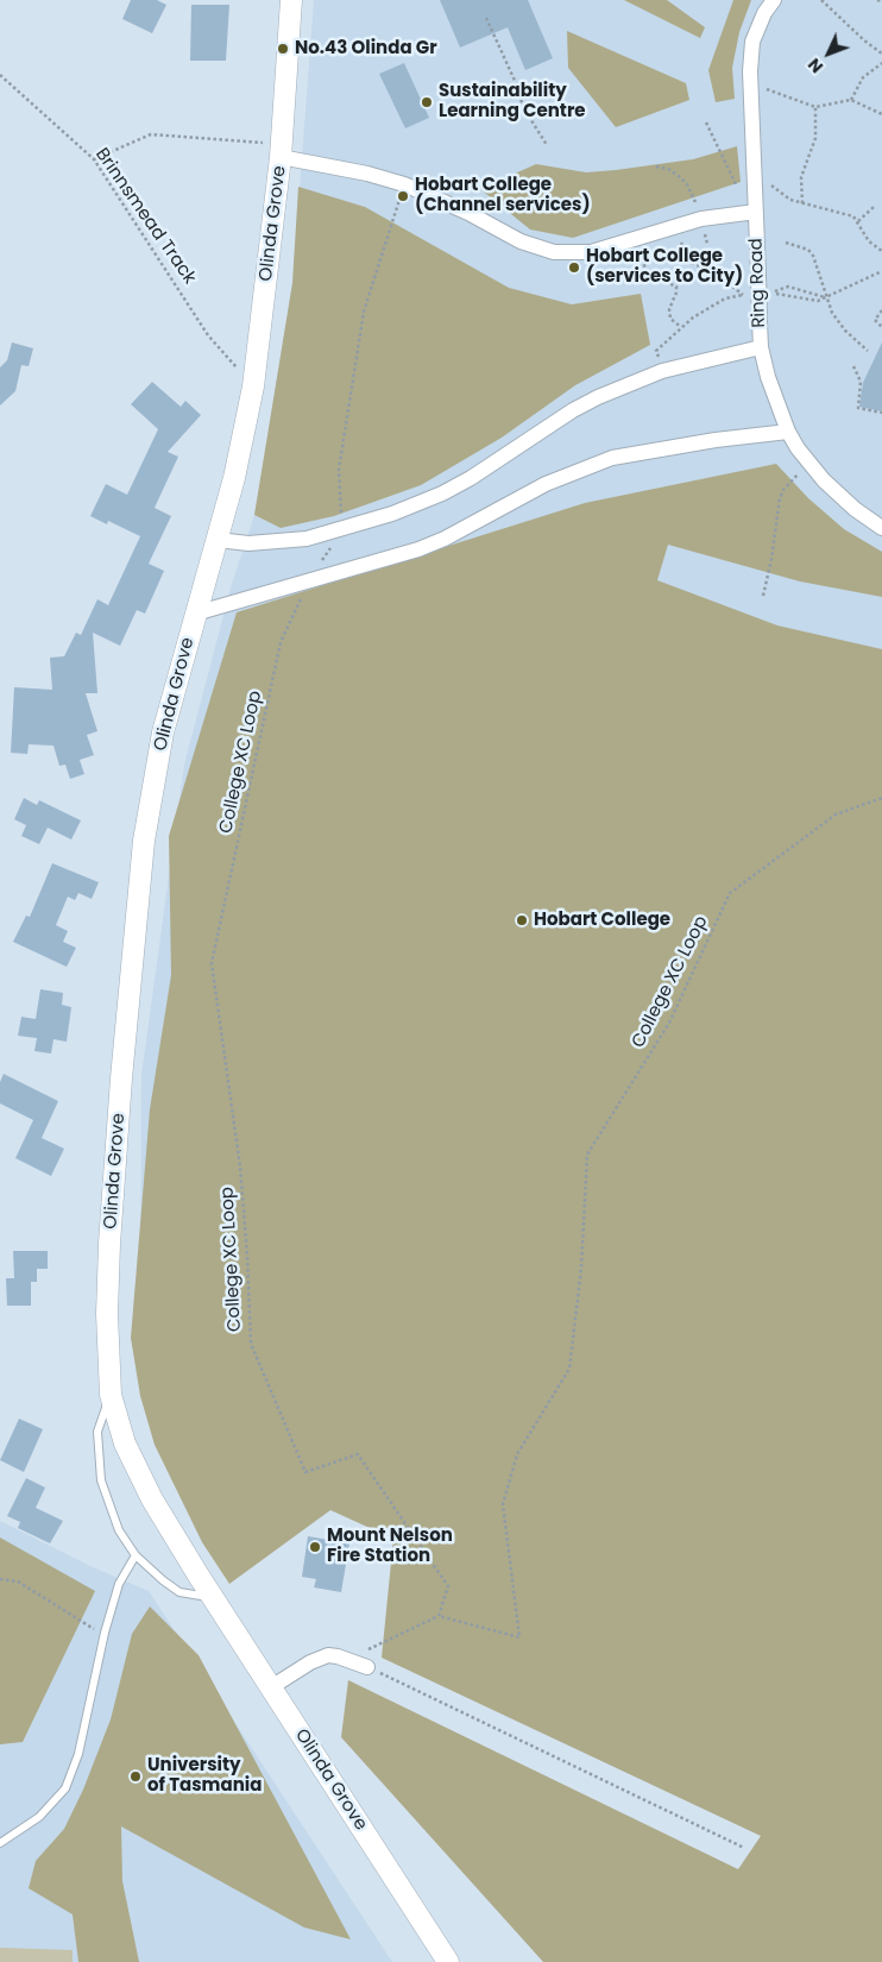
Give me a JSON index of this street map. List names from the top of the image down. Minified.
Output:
{"streets":{"main road":["Olinda Grove"],"street":["Ring Road"],"path":["Brinnsmead Track","College XC Loop"]},"crossings":[["Brinnsmead Track","Olinda Grove"]],"places":["No.43 Olinda Gr","Sustainability Learning Centre","Hobart College (Channel services)","Hobart College (services to City)","Hobart College","Mount Nelson Fire Station","University of Tasmania"],"north":"bottom left"}
